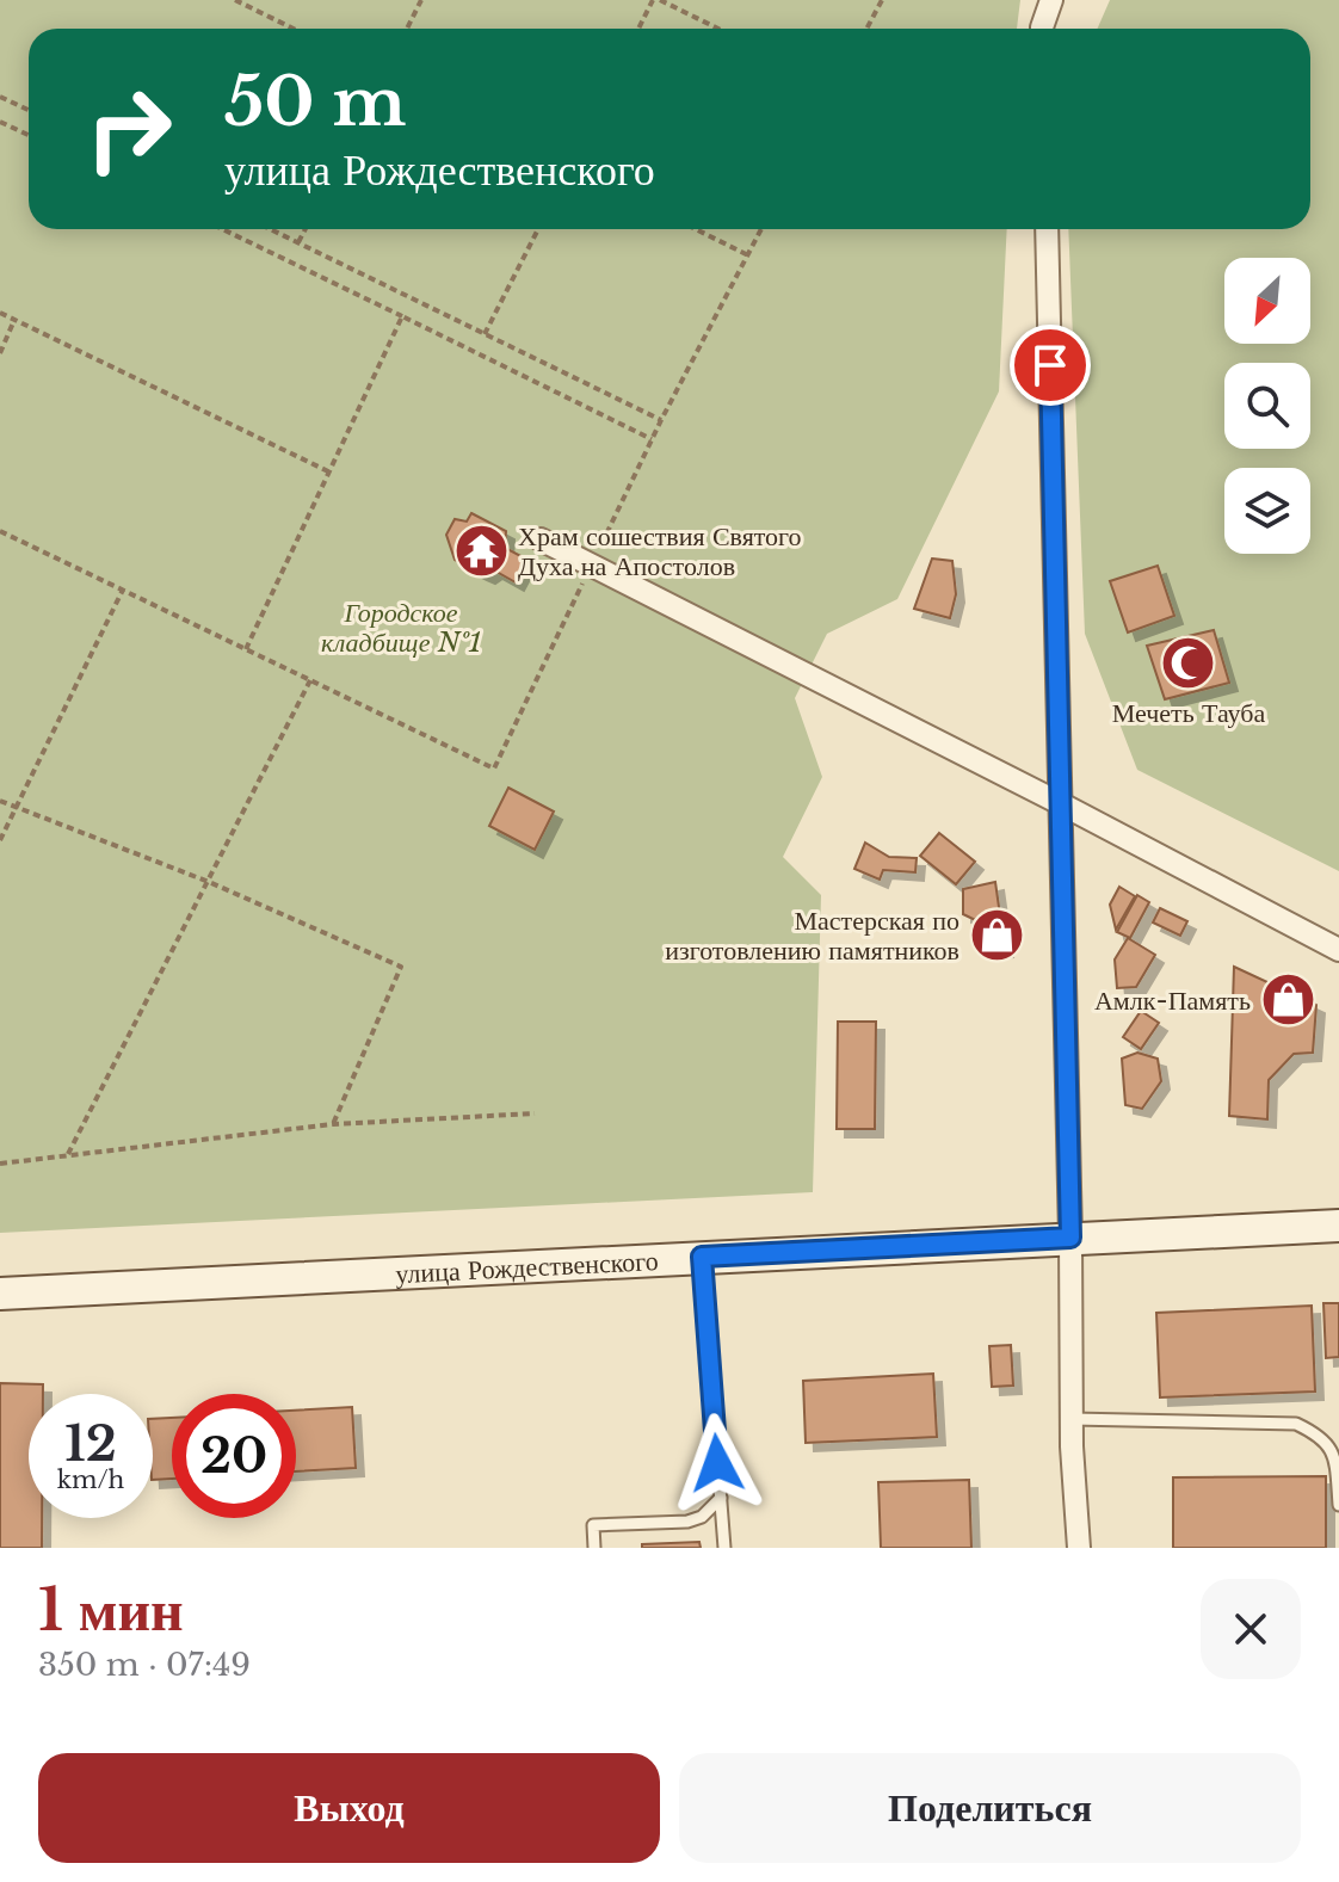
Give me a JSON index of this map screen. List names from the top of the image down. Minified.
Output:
{"streets":{"main road":["улица Рождественского"]},"parks":["Городское кладбище №1"],"places":{"temple":["Храм сошествия Святого Духа на Апостолов"],"mosque":["Мечеть Тауба"],"shop":["Мастерская по изготовлению памятников","Амлк-Память"]},"north":"bottom left","page":{"turn":["50 m","улица Рождественского"],"speed":"12 km/h","limit":"20","heading":["1 мин","350 m · 07:49"],"buttons":["Выход","Поделиться"]}}
